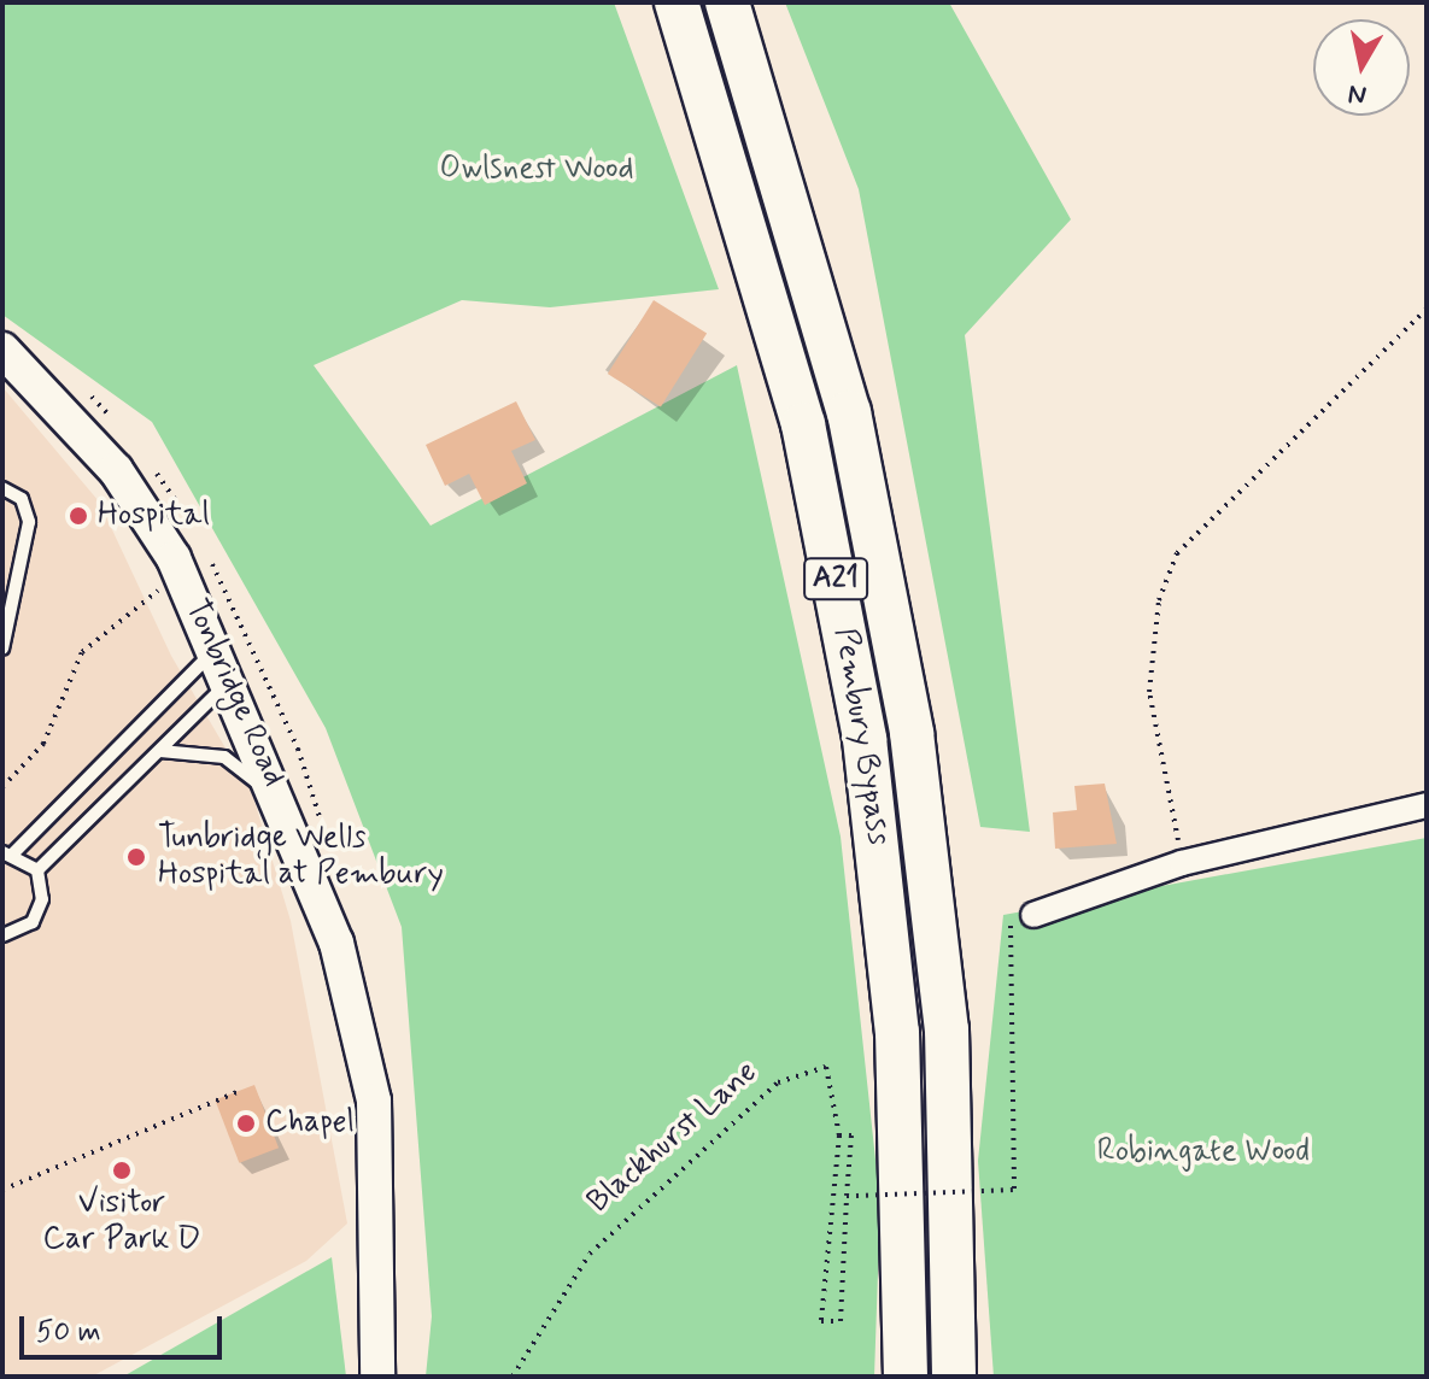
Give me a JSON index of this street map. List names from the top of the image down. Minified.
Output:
{"streets":{"highway":["A21","Pembury Bypass"],"street":["Tonbridge Road"],"path":["Blackhurst Lane"]},"parks":["Owlsnest Wood","Robingate Wood"],"places":["Hospital","Tunbridge Wells Hospital at Pembury","Chapel","Visitor Car Park D"],"scale_bar":"50 m","north":"bottom"}
